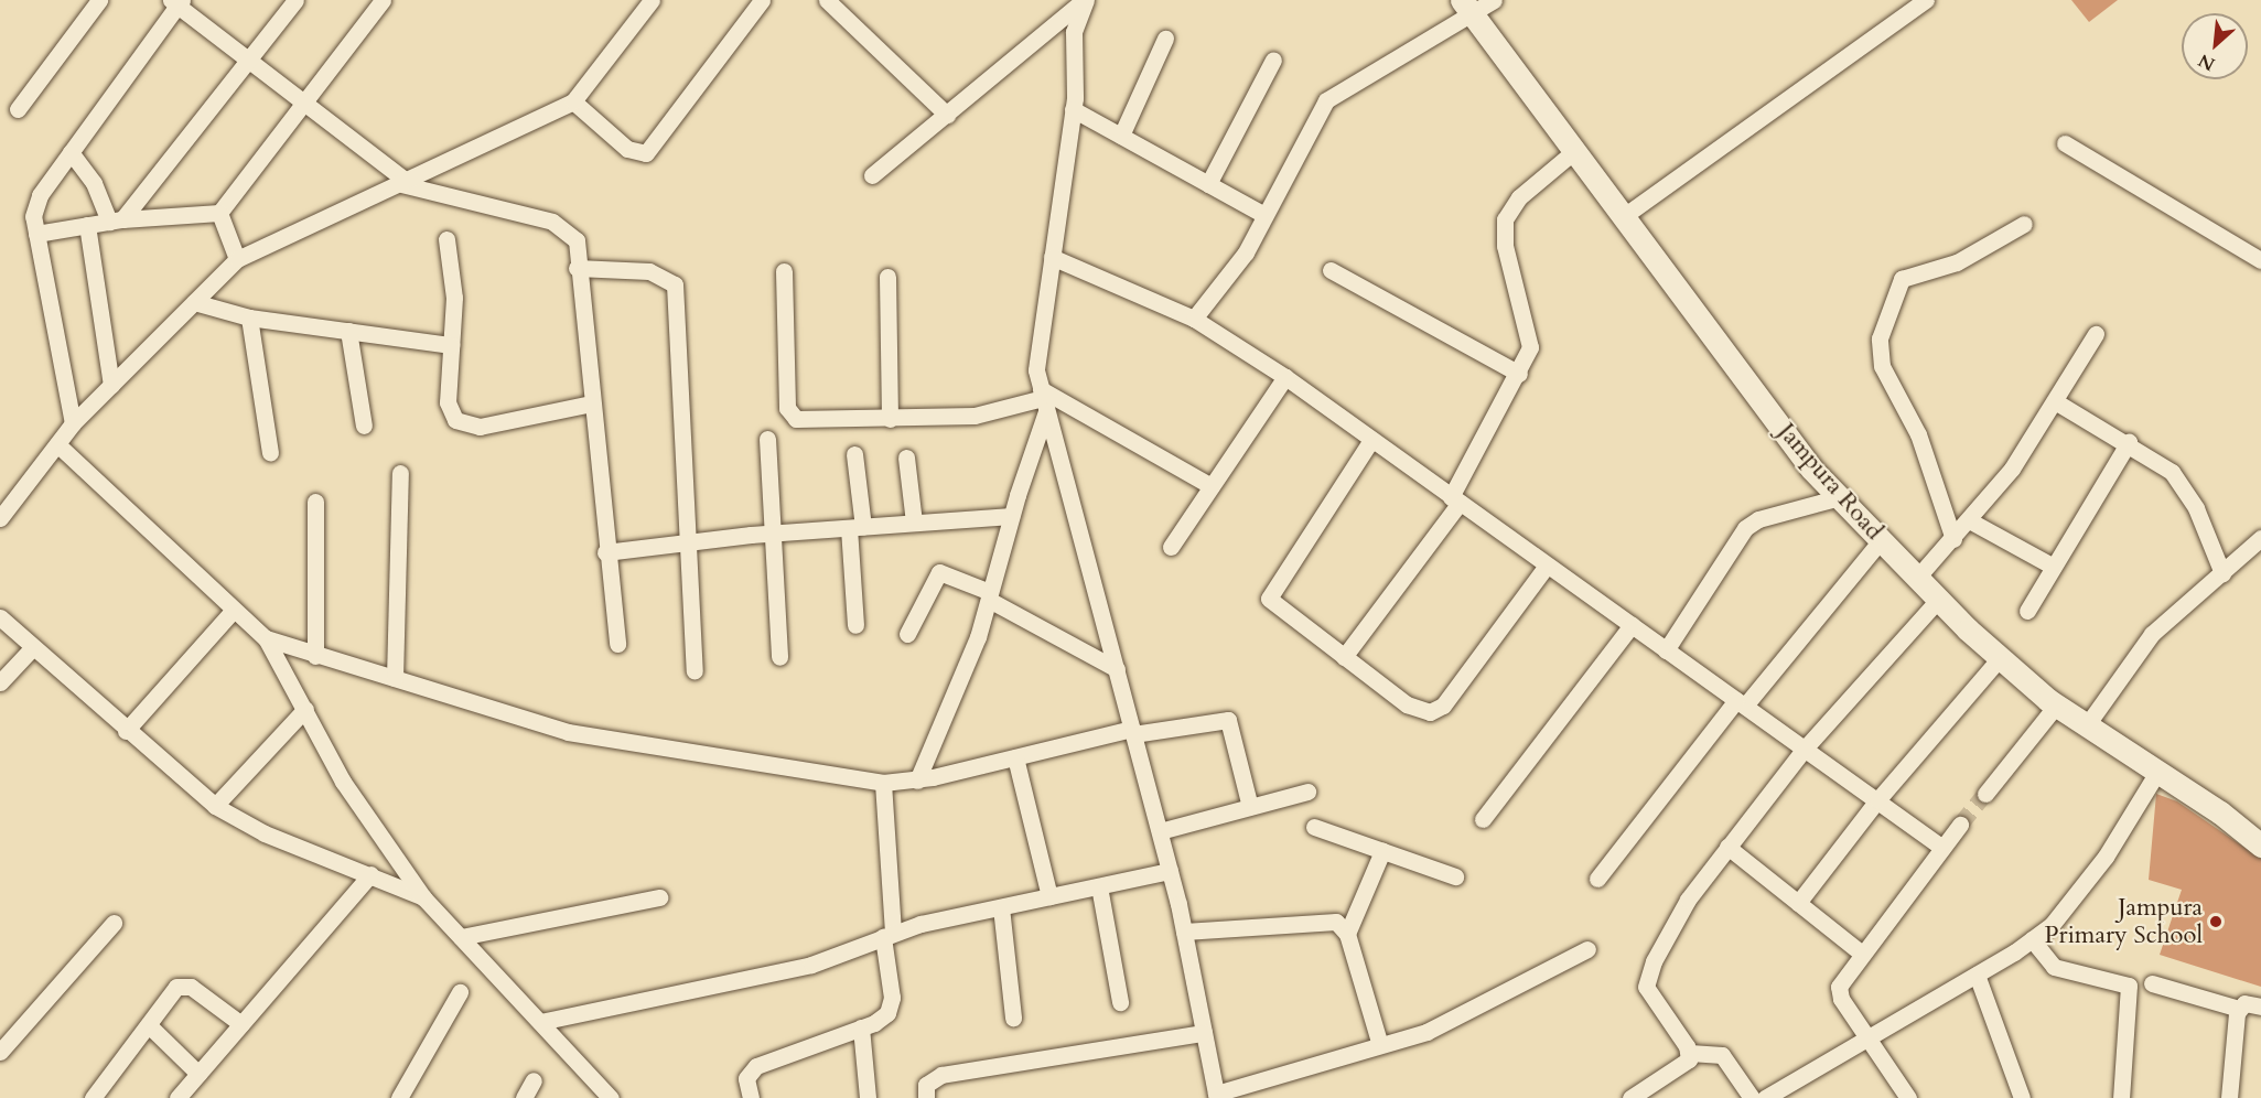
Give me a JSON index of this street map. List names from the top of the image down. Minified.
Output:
{"streets":{"street":["Jampura Road"]},"places":["Jampura Primary School"],"north":"bottom left"}
